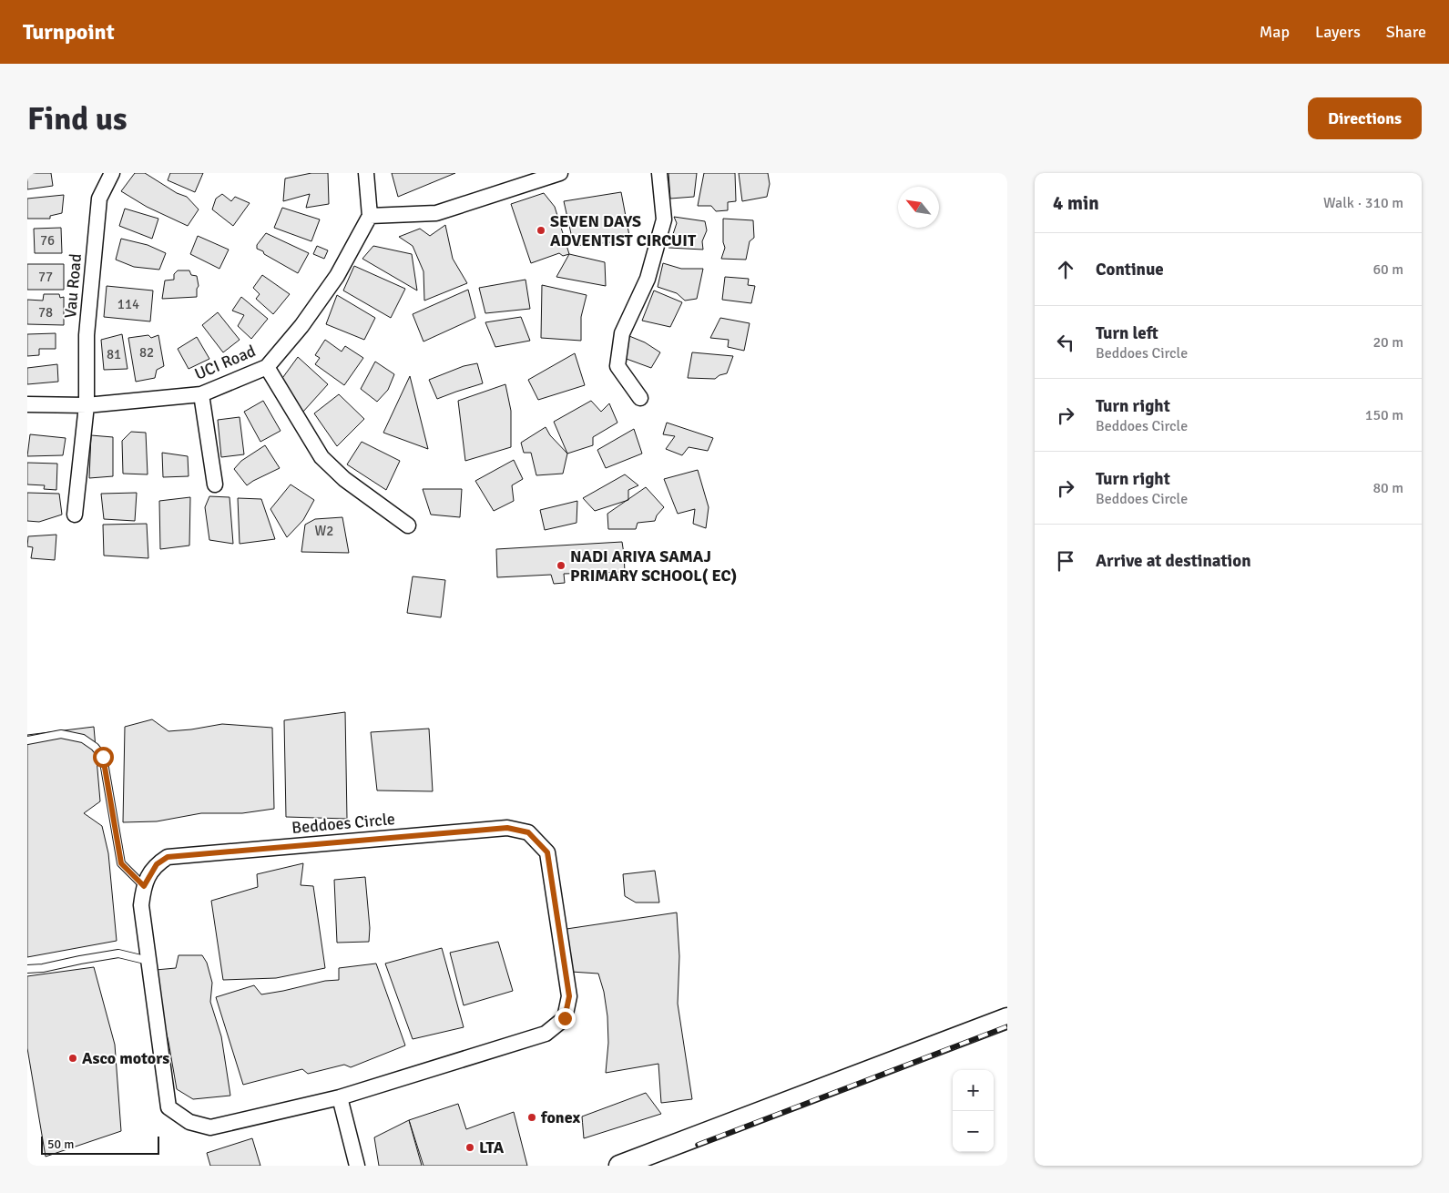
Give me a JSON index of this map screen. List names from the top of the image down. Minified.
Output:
{"streets":{"street":["Vau Road","UCI Road","Beddoes Circle"]},"crossings":[["Vau Road","UCI Road"]],"places":["SEVEN DAYS ADVENTIST CIRCUIT","NADI ARIYA SAMAJ PRIMARY SCHOOL( EC)","Asco motors","fonex","LTA"],"house_numbers":["76","77","114","78","82","81","W2"],"scale_bar":"50 m","north":"top left","page":{"header":"Turnpoint","nav":["Map","Layers","Share"],"buttons":"Directions","title":"Find us","heading":["4 min","Walk · 310 m"],"list":[["Continue","60 m"],["Turn left","Beddoes Circle","20 m"],["Turn right","Beddoes Circle","150 m"],["Turn right","Beddoes Circle","80 m"],"Arrive at destination"],"map_buttons":["+","−"],"scale":"50 m"}}
